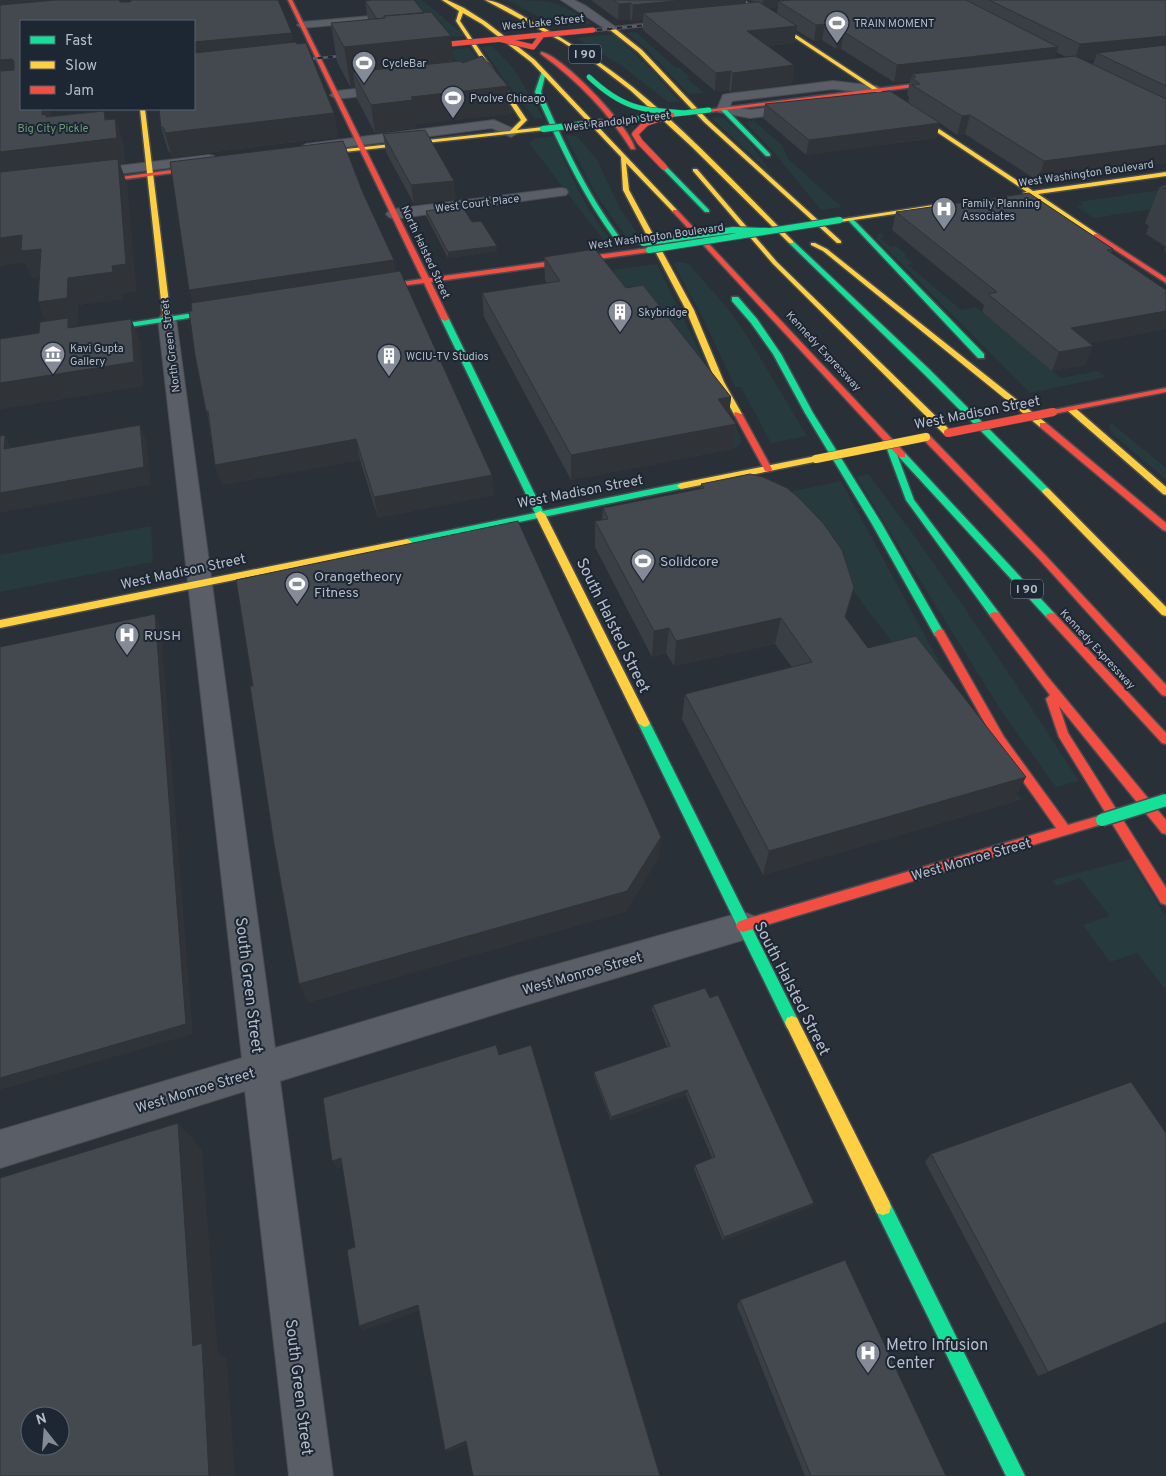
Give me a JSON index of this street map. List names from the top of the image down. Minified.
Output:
{"streets":{"main road":["West Lake Street","I 90","West Randolph Street","West Washington Boulevard","North Halsted Street","North Green Street","Kennedy Expressway","West Madison Street","South Halsted Street","West Monroe Street"],"street":["West Court Place","South Green Street"]},"crossings":[["I 90","Kennedy Expressway"],["West Randolph Street","North Halsted Street"],["West Washington Boulevard","North Halsted Street"],["West Court Place","North Halsted Street"],["North Halsted Street","West Madison Street"],["North Halsted Street","South Halsted Street"],["North Green Street","West Madison Street"],["North Green Street","South Green Street"],["West Madison Street","South Halsted Street"],["West Madison Street","South Green Street"],["South Halsted Street","West Monroe Street"],["West Monroe Street","South Green Street"]],"parks":["Big City Pickle"],"places":{"sports":["TRAIN MOMENT","CycleBar","Pvolve Chicago","Solidcore","Orangetheory Fitness"],"hospital":["Family Planning Associates","RUSH","Metro Infusion Center"],"building":["Skybridge","WCIU-TV Studios"],"museum":["Kavi Gupta Gallery"]},"legend":["Fast","Slow","Jam"],"north":"top"}
